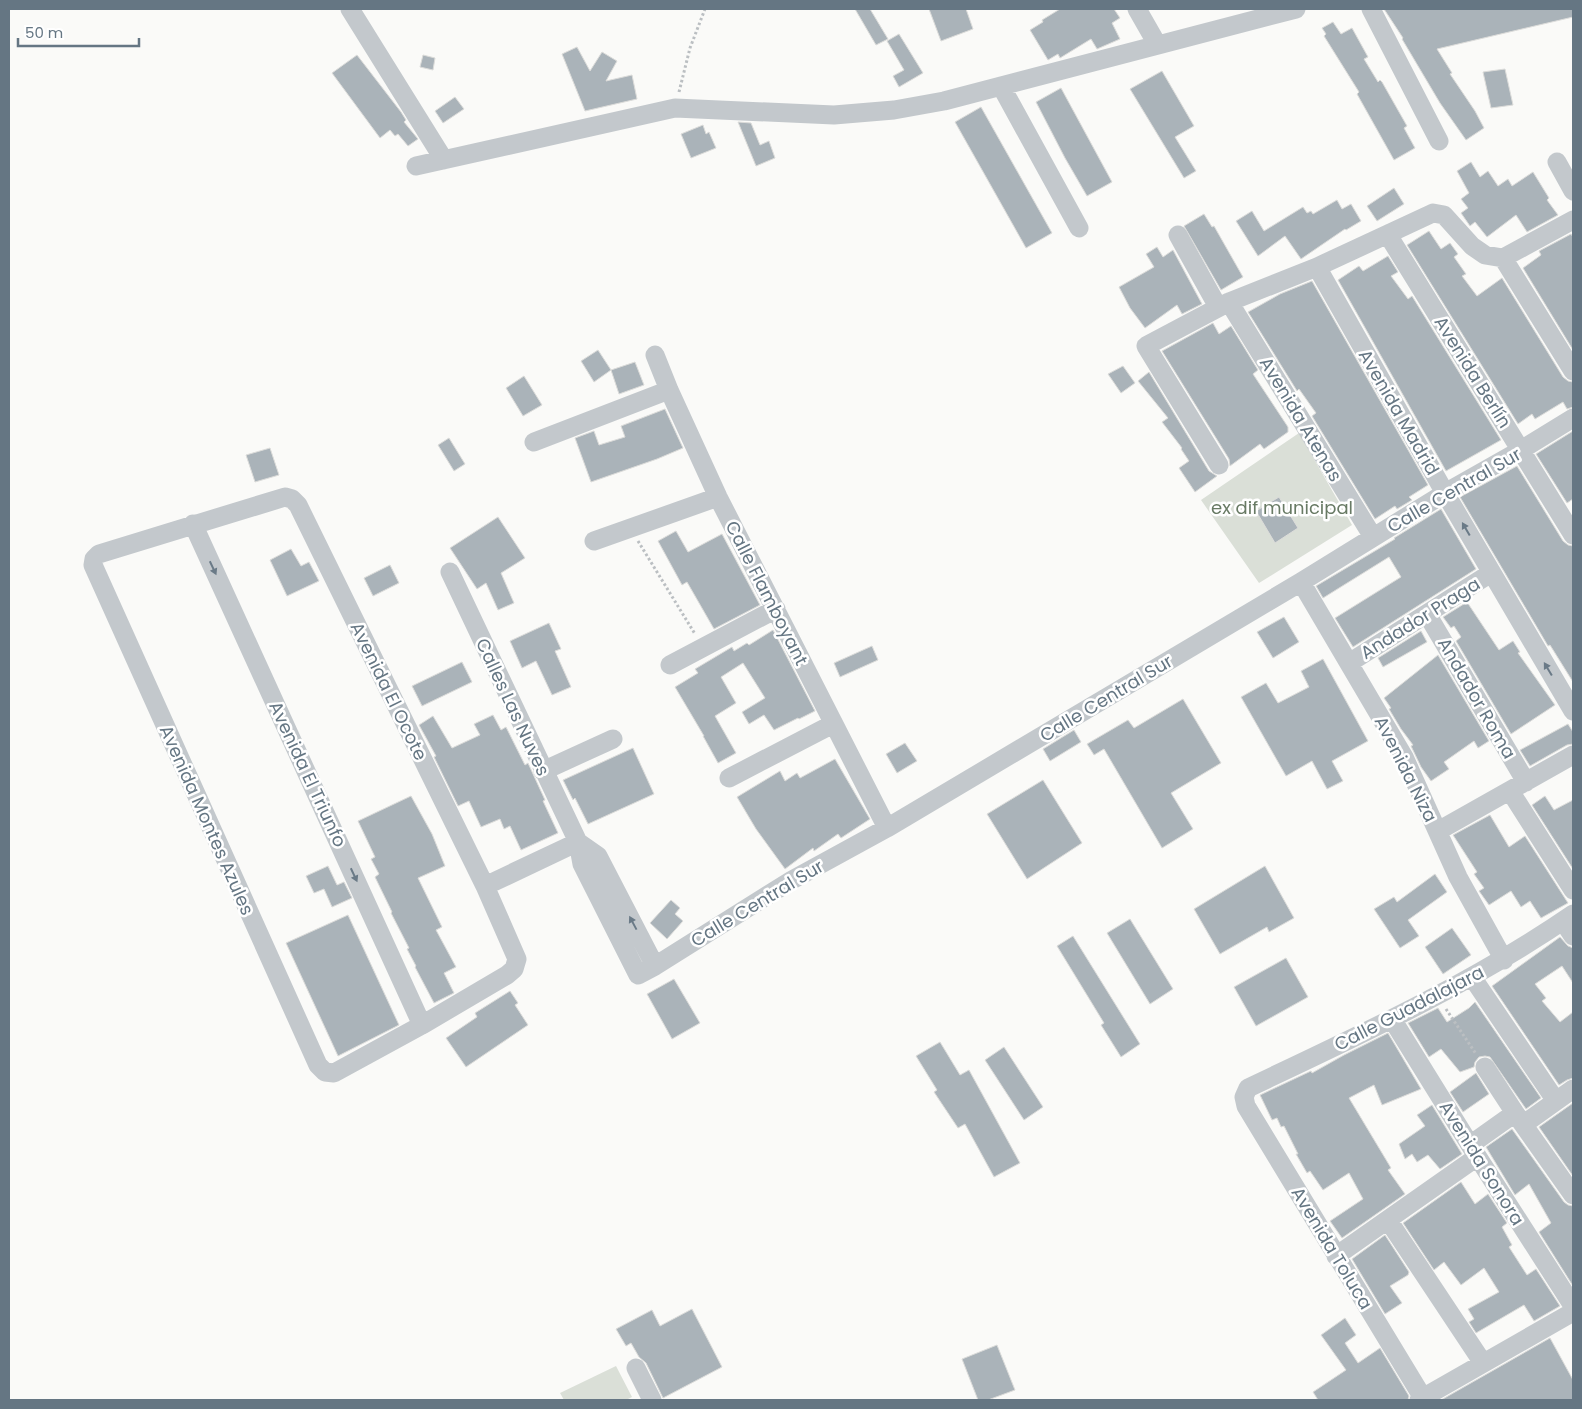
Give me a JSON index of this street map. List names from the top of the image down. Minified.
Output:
{"streets":{"street":["Avenida Berlín","Avenida Madrid","Avenida Atenas","Calle Central Sur","Calle Flamboyant","Andador Praga","Avenida El Ocote","Andador Roma","Calles Las Nuves","Avenida Niza","Avenida El Triunfo","Avenida Montes Azules","Calle Guadalajara","Avenida Sonora","Avenida Toluca"]},"crossings":[["Avenida Berlín","Calle Central Sur"],["Avenida Madrid","Calle Central Sur"],["Avenida Madrid","Andador Praga"],["Avenida Atenas","Calle Central Sur"],["Calle Central Sur","Calle Flamboyant"],["Calle Central Sur","Calles Las Nuves"],["Calle Central Sur","Avenida Niza"],["Andador Praga","Andador Roma"],["Andador Praga","Avenida Niza"],["Avenida El Ocote","Avenida El Triunfo"],["Avenida El Ocote","Avenida Montes Azules"],["Avenida Niza","Calle Guadalajara"],["Avenida El Triunfo","Avenida Montes Azules"],["Calle Guadalajara","Avenida Sonora"],["Calle Guadalajara","Avenida Toluca"]],"one_way":["Avenida Madrid","Avenida El Triunfo"],"parks":["ex dif municipal"],"scale_bar":"50 m"}
